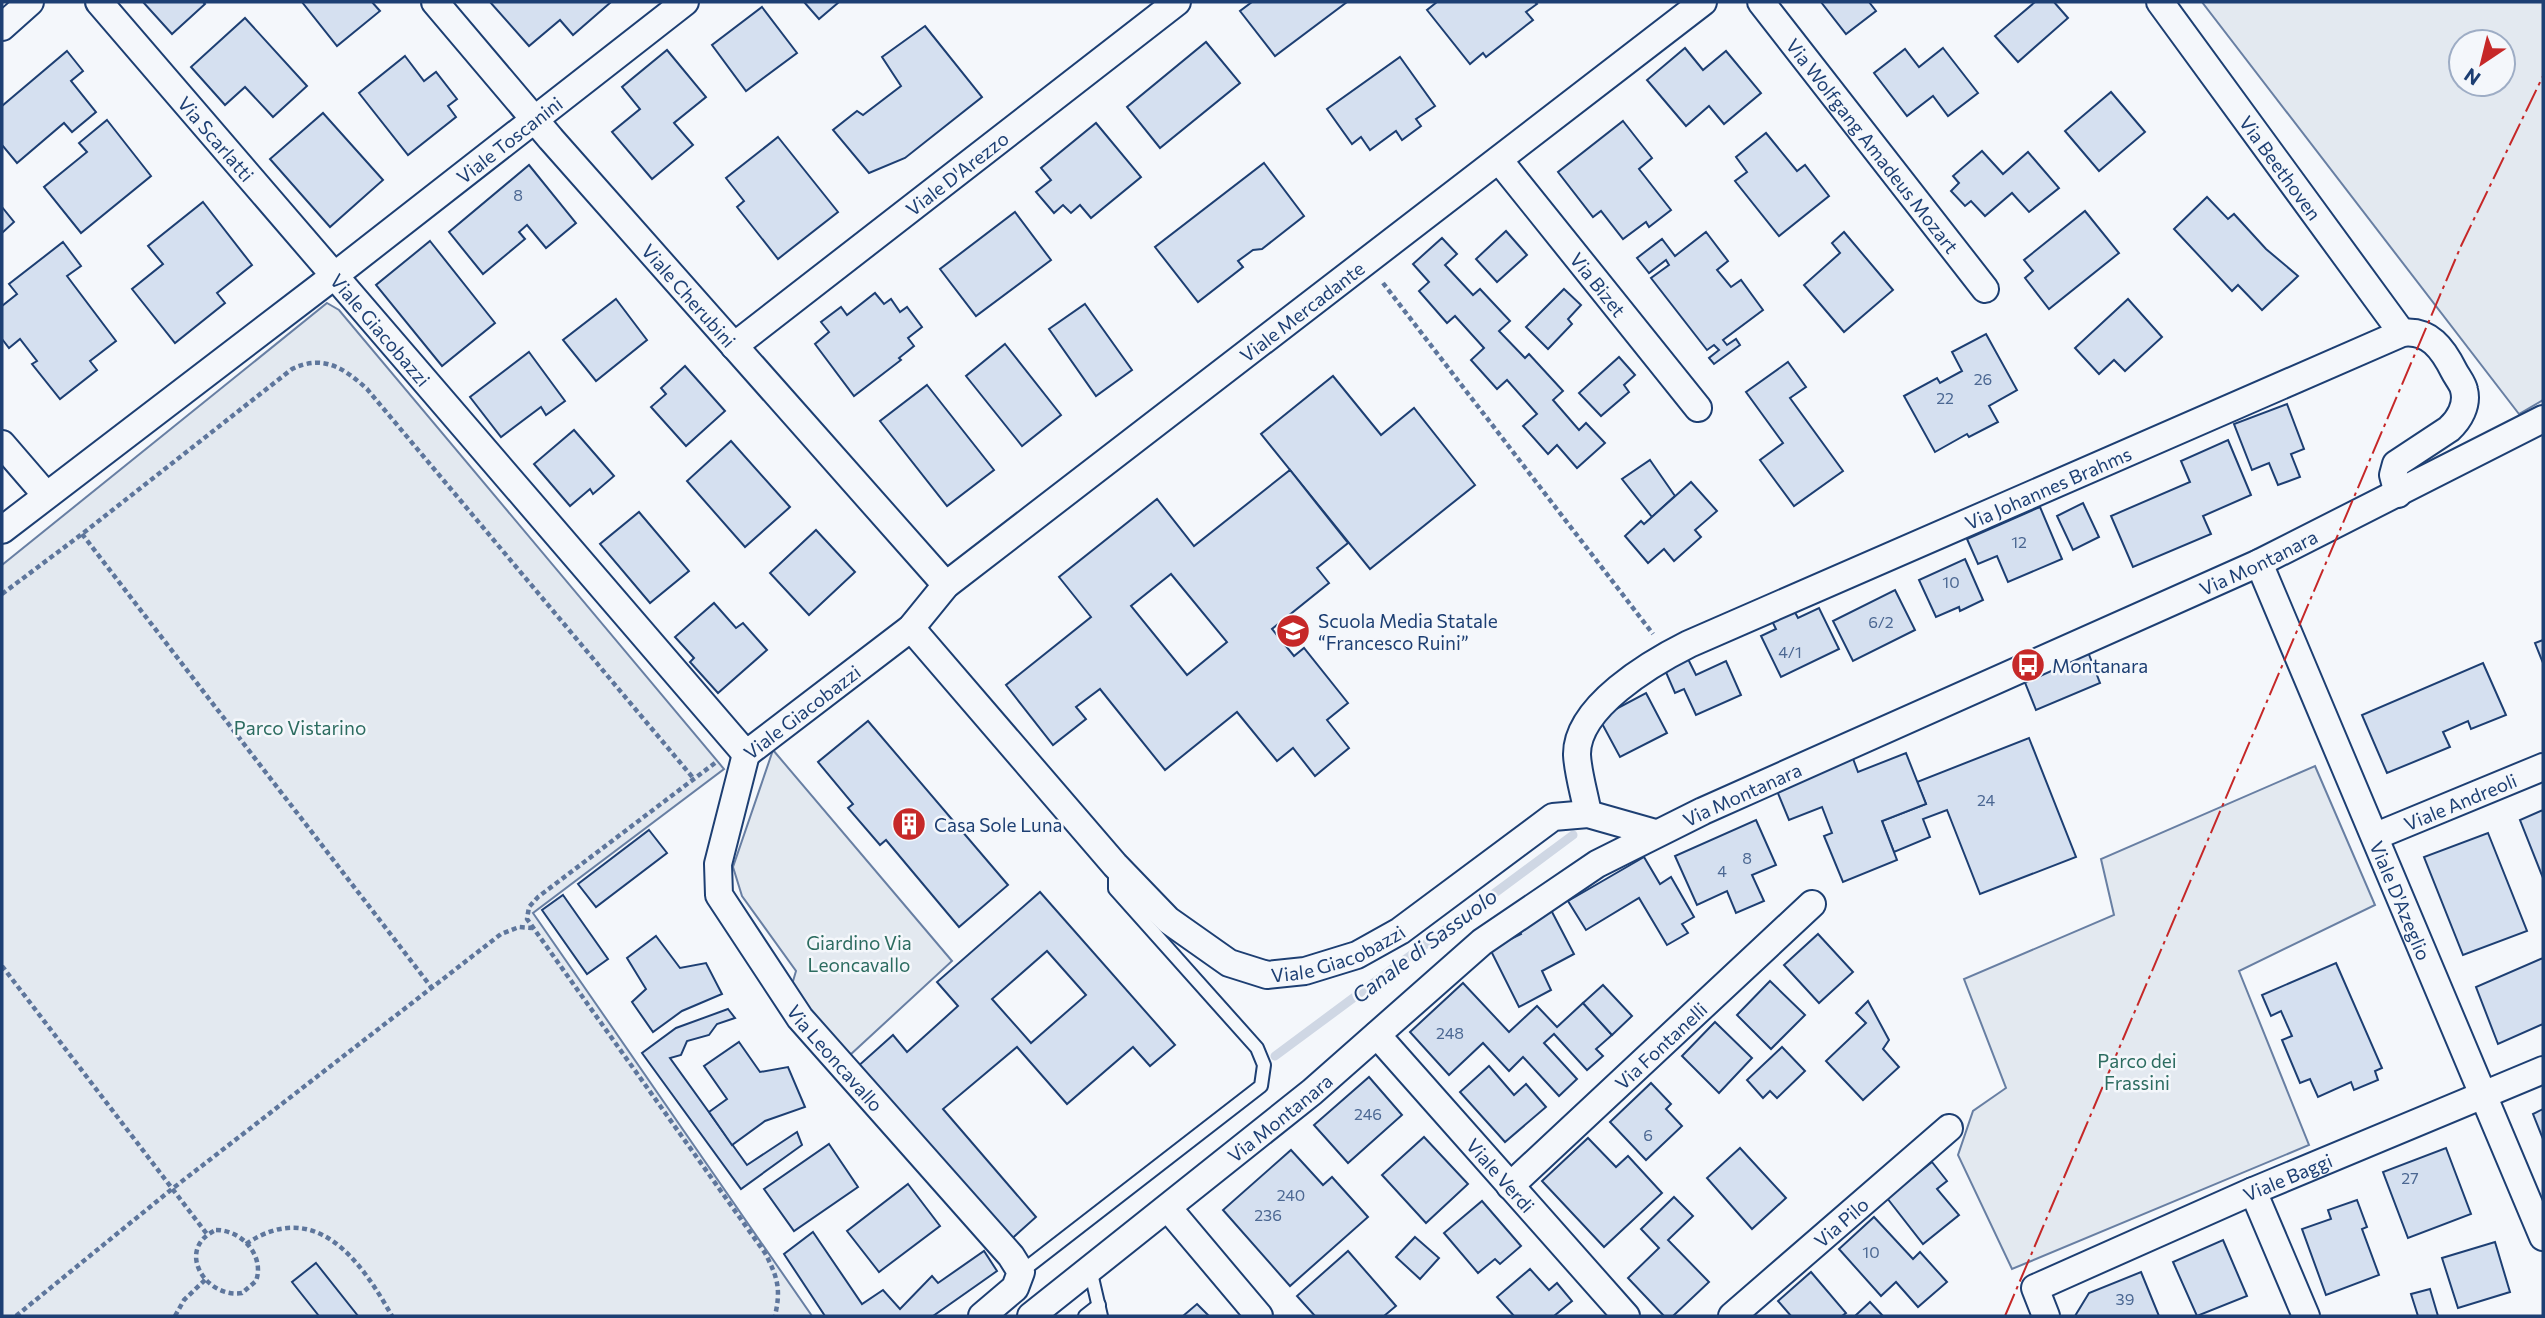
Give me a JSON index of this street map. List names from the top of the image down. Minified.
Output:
{"streets":{"street":["Via Scarlatti","Viale Toscanini","Via Wolfgang Amadeus Mozart","Via Beethoven","Viale D'Arezzo","Via Bizet","Viale Cherubini","Viale Mercadante","Viale Giacobazzi","Via Johannes Brahms","Via Montanara","Viale Andreoli","Viale D'Azeglio","Via Fontanelli","Via Leoncavallo","Viale Verdi","Viale Baggi","Via Pilo"]},"crossings":[["Via Scarlatti","Viale Toscanini"],["Via Scarlatti","Viale Giacobazzi"],["Viale Toscanini","Viale Cherubini"],["Viale Toscanini","Viale Giacobazzi"],["Via Beethoven","Via Johannes Brahms"],["Viale D'Arezzo","Viale Cherubini"],["Via Bizet","Viale Mercadante"],["Viale Cherubini","Viale Mercadante"],["Viale Mercadante","Viale Giacobazzi"],["Viale Giacobazzi","Via Johannes Brahms"],["Viale Giacobazzi","Via Montanara"],["Viale Giacobazzi","Via Leoncavallo"],["Via Montanara","Viale D'Azeglio"],["Via Montanara","Viale Verdi"],["Viale Andreoli","Viale D'Azeglio"],["Viale D'Azeglio","Viale Baggi"],["Via Fontanelli","Viale Verdi"]],"water":["Canale di Sassuolo"],"parks":["Parco Vistarino","Giardino Via Leoncavallo","Parco dei Frassini"],"places":{"school or university":["Scuola Media Statale “Francesco Ruini”"],"bus stop":["Montanara"],"building":["Casa Sole Luna"]},"house_numbers":["8","26","22","12","10","6/2","4/1","24","8","4","248","246","6","27","240","236","10","39"],"north":"bottom left"}
